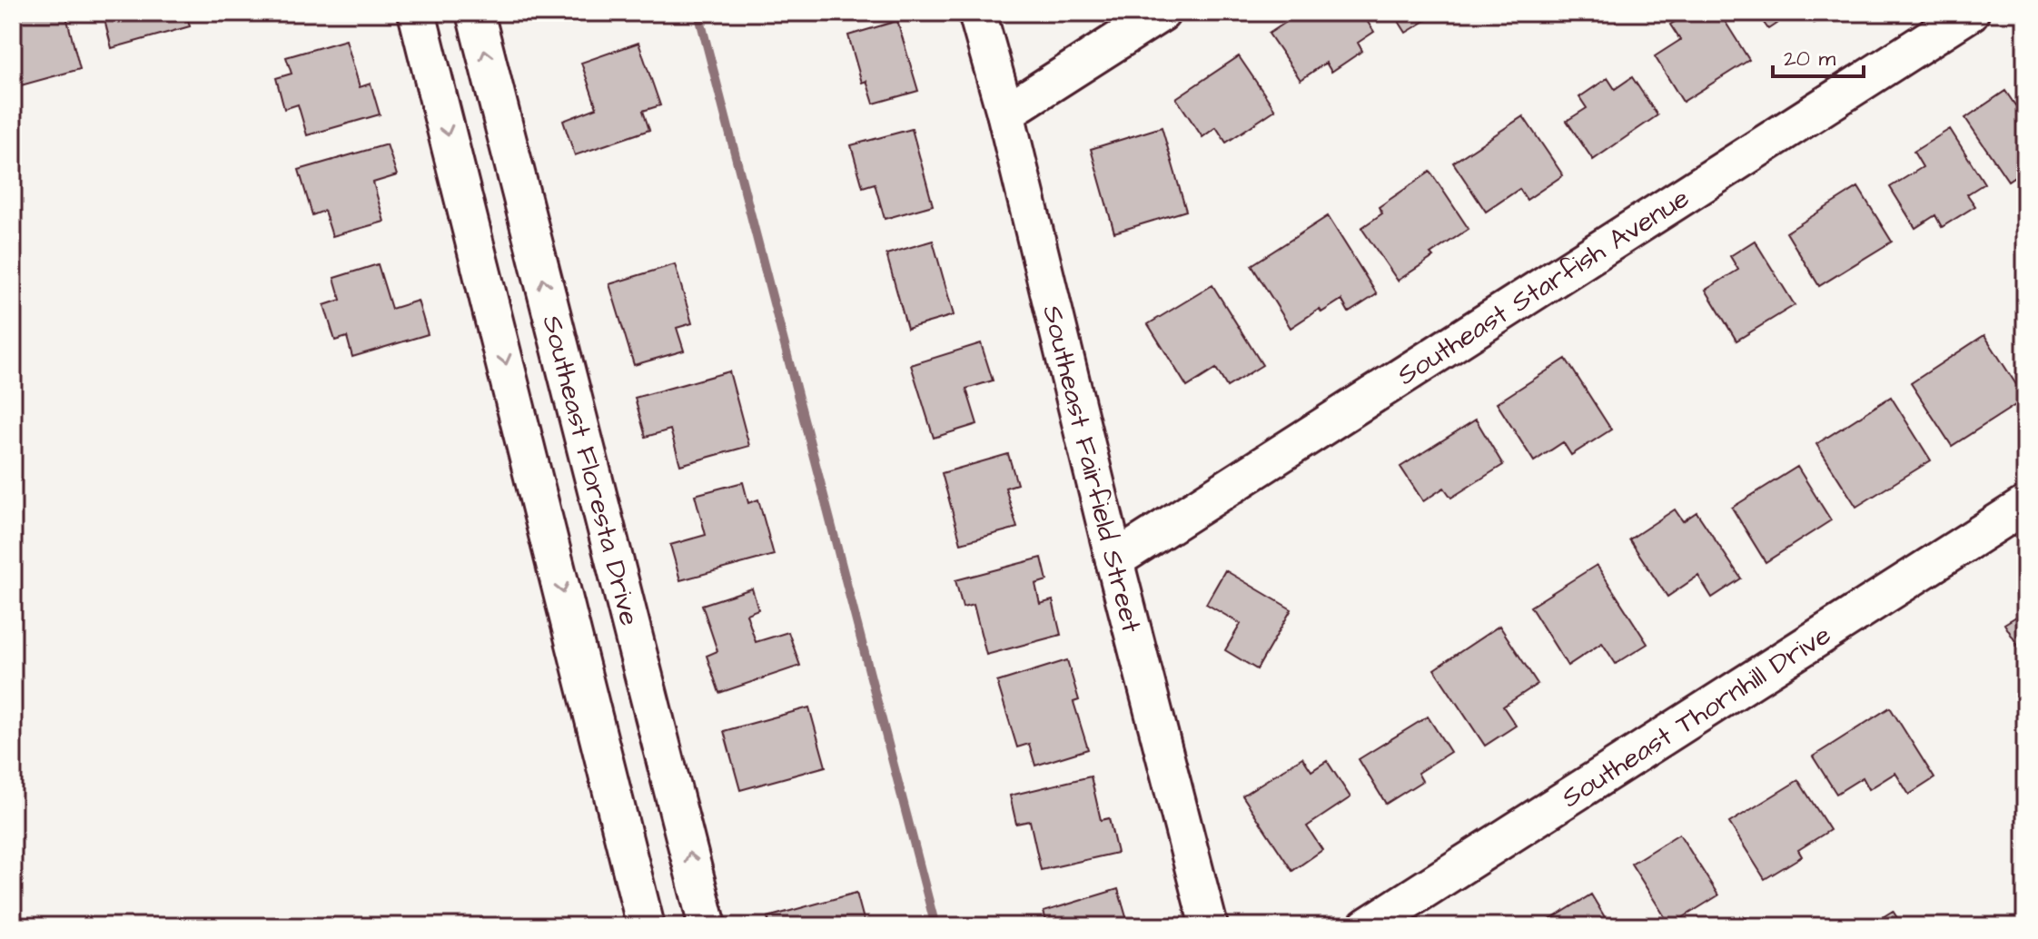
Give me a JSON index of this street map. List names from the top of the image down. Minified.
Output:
{"streets":{"street":["Southeast Starfish Avenue","Southeast Floresta Drive","Southeast Fairfield Street","Southeast Thornhill Drive"]},"crossings":[["Southeast Starfish Avenue","Southeast Fairfield Street"]],"scale_bar":"20 m"}
